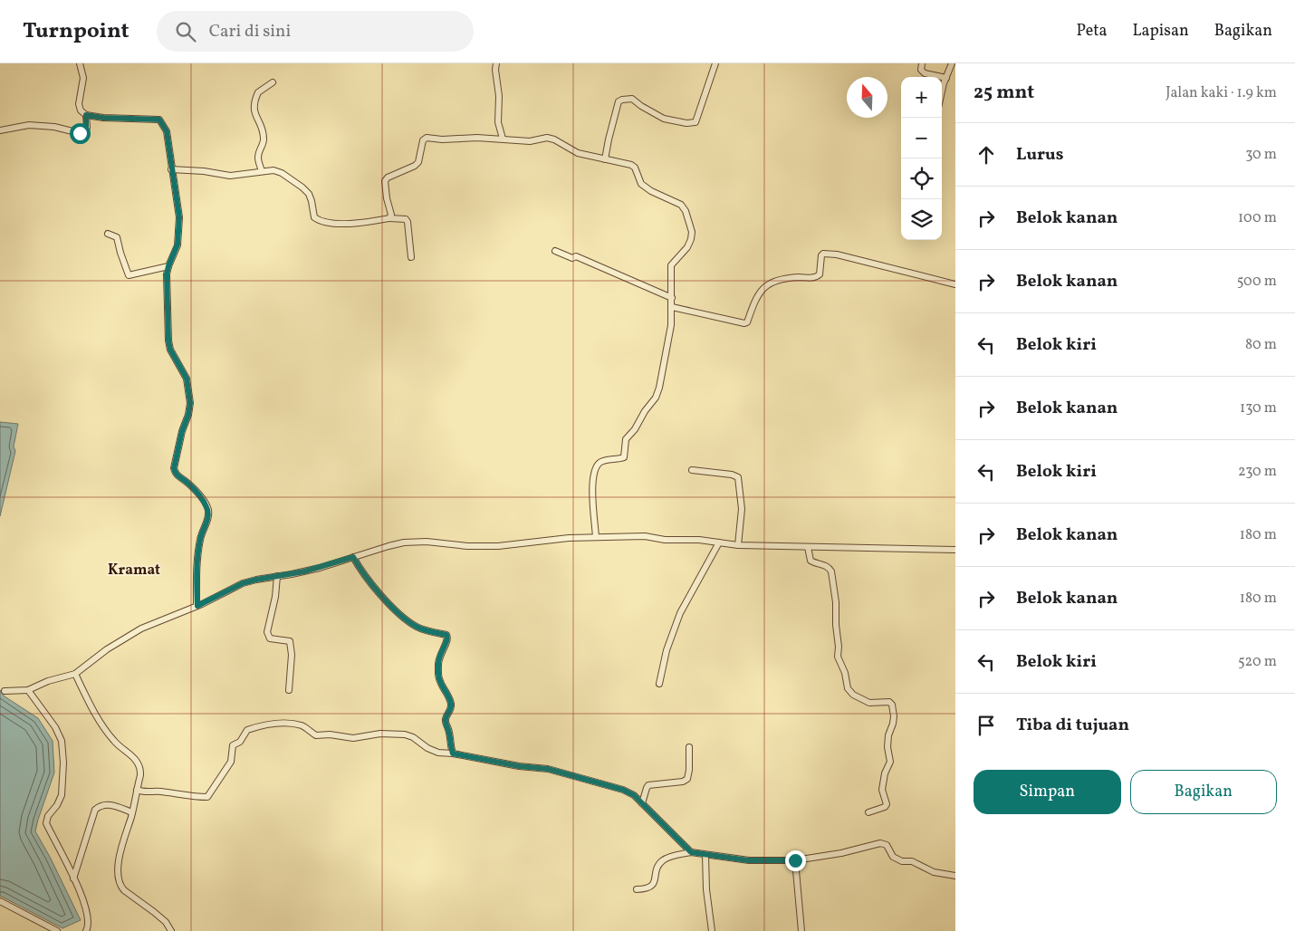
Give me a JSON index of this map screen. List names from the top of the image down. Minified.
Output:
{"districts":["Kramat"],"north":"top","page":{"header":"Turnpoint","search":"Cari di sini","nav":["Peta","Lapisan","Bagikan"],"heading":["25 mnt","Jalan kaki · 1.9 km"],"map_buttons":["+","−"],"list":[["Lurus","30 m"],["Belok kanan","100 m"],["Belok kanan","500 m"],["Belok kiri","80 m"],["Belok kanan","130 m"],["Belok kiri","230 m"],["Belok kanan","180 m"],["Belok kanan","180 m"],["Belok kiri","520 m"],"Tiba di tujuan"],"buttons":["Simpan","Bagikan"]}}
